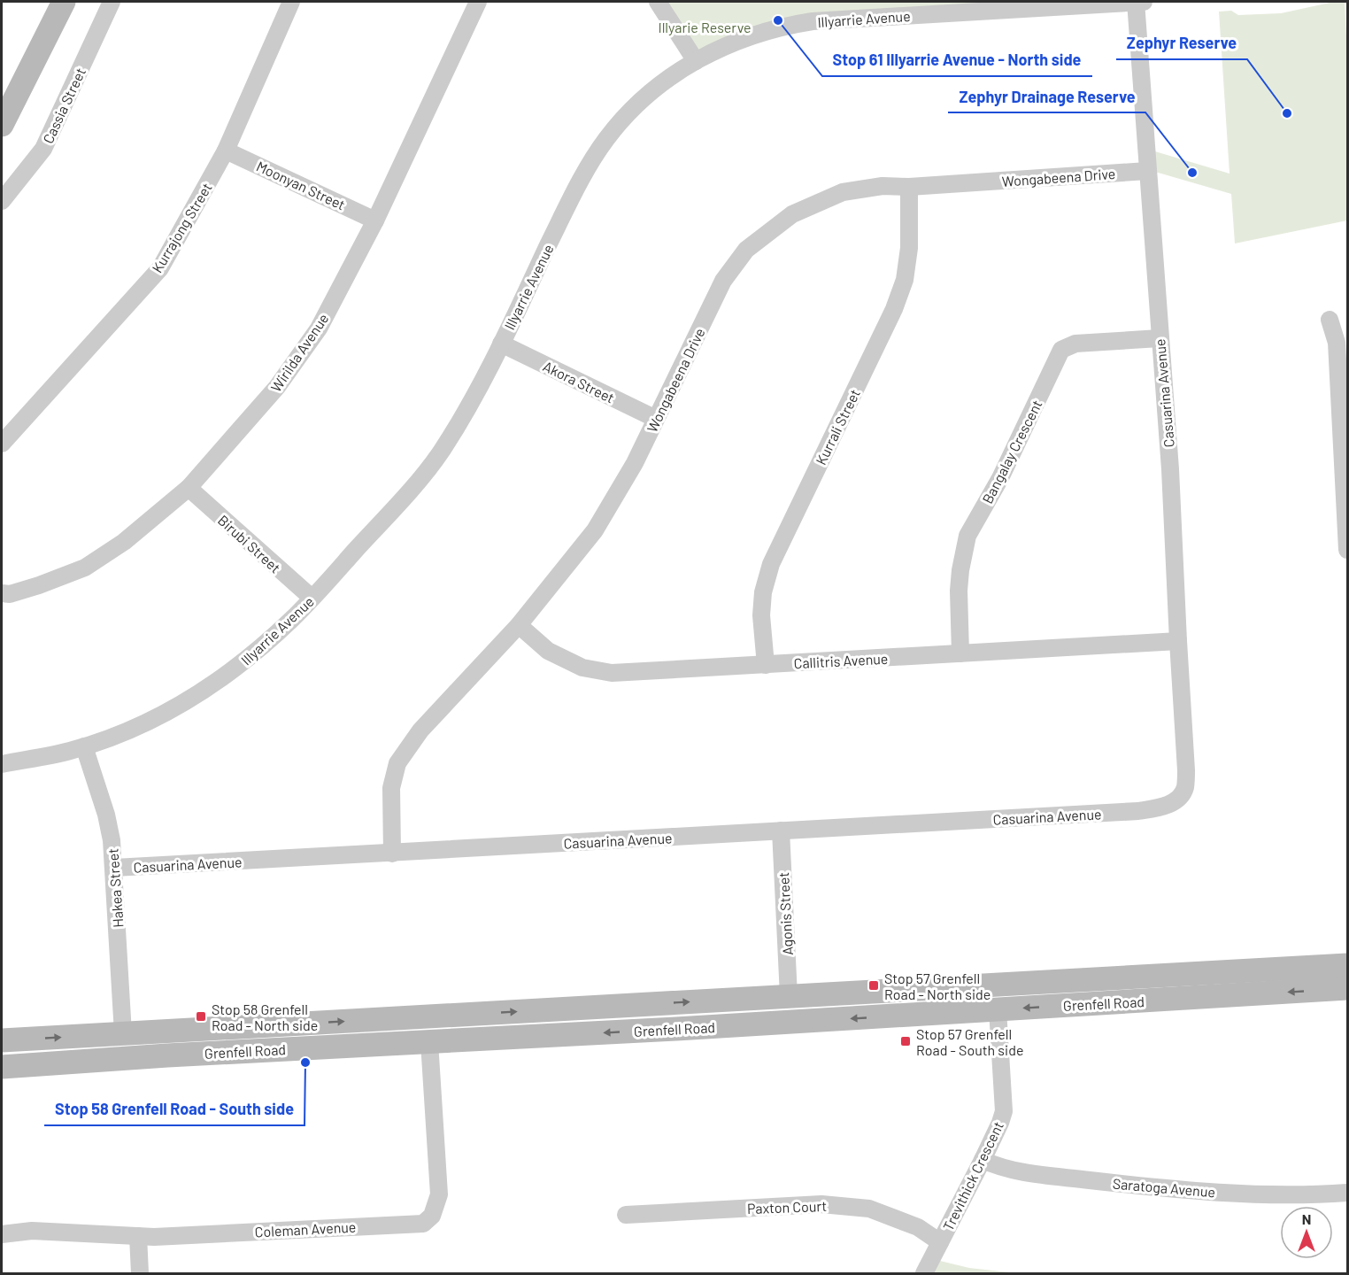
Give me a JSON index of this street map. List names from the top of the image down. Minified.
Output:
{"streets":{"main road":["Grenfell Road"],"street":["Illyarrie Avenue","Cassia Street","Wongabeena Drive","Moonyan Street","Kurrajong Street","Wirilda Avenue","Akora Street","Casuarina Avenue","Kurrali Street","Bangalay Crescent","Birubi Street","Callitris Avenue","Hakea Street","Agonis Street","Trevithick Crescent","Saratoga Avenue","Paxton Court","Coleman Avenue"]},"crossings":[["Illyarrie Avenue","Akora Street"],["Illyarrie Avenue","Casuarina Avenue"],["Illyarrie Avenue","Birubi Street"],["Illyarrie Avenue","Hakea Street"],["Wongabeena Drive","Akora Street"],["Wongabeena Drive","Casuarina Avenue"],["Wongabeena Drive","Kurrali Street"],["Wongabeena Drive","Callitris Avenue"],["Moonyan Street","Kurrajong Street"],["Moonyan Street","Wirilda Avenue"],["Wirilda Avenue","Birubi Street"],["Casuarina Avenue","Bangalay Crescent"],["Casuarina Avenue","Callitris Avenue"],["Casuarina Avenue","Hakea Street"],["Casuarina Avenue","Agonis Street"],["Kurrali Street","Callitris Avenue"],["Bangalay Crescent","Callitris Avenue"],["Hakea Street","Grenfell Road"],["Agonis Street","Grenfell Road"],["Grenfell Road","Trevithick Crescent"],["Grenfell Road","Coleman Avenue"],["Trevithick Crescent","Saratoga Avenue"],["Trevithick Crescent","Paxton Court"]],"parks":["Illyarie Reserve"],"places":{"other":["Stop 61 Illyarrie Avenue - North side","Zephyr Reserve","Zephyr Drainage Reserve","Stop 58 Grenfell Road - South side"],"transit":["Stop 57 Grenfell Road - North side","Stop 58 Grenfell Road - North side","Stop 57 Grenfell Road - South side"]},"north":"top"}
